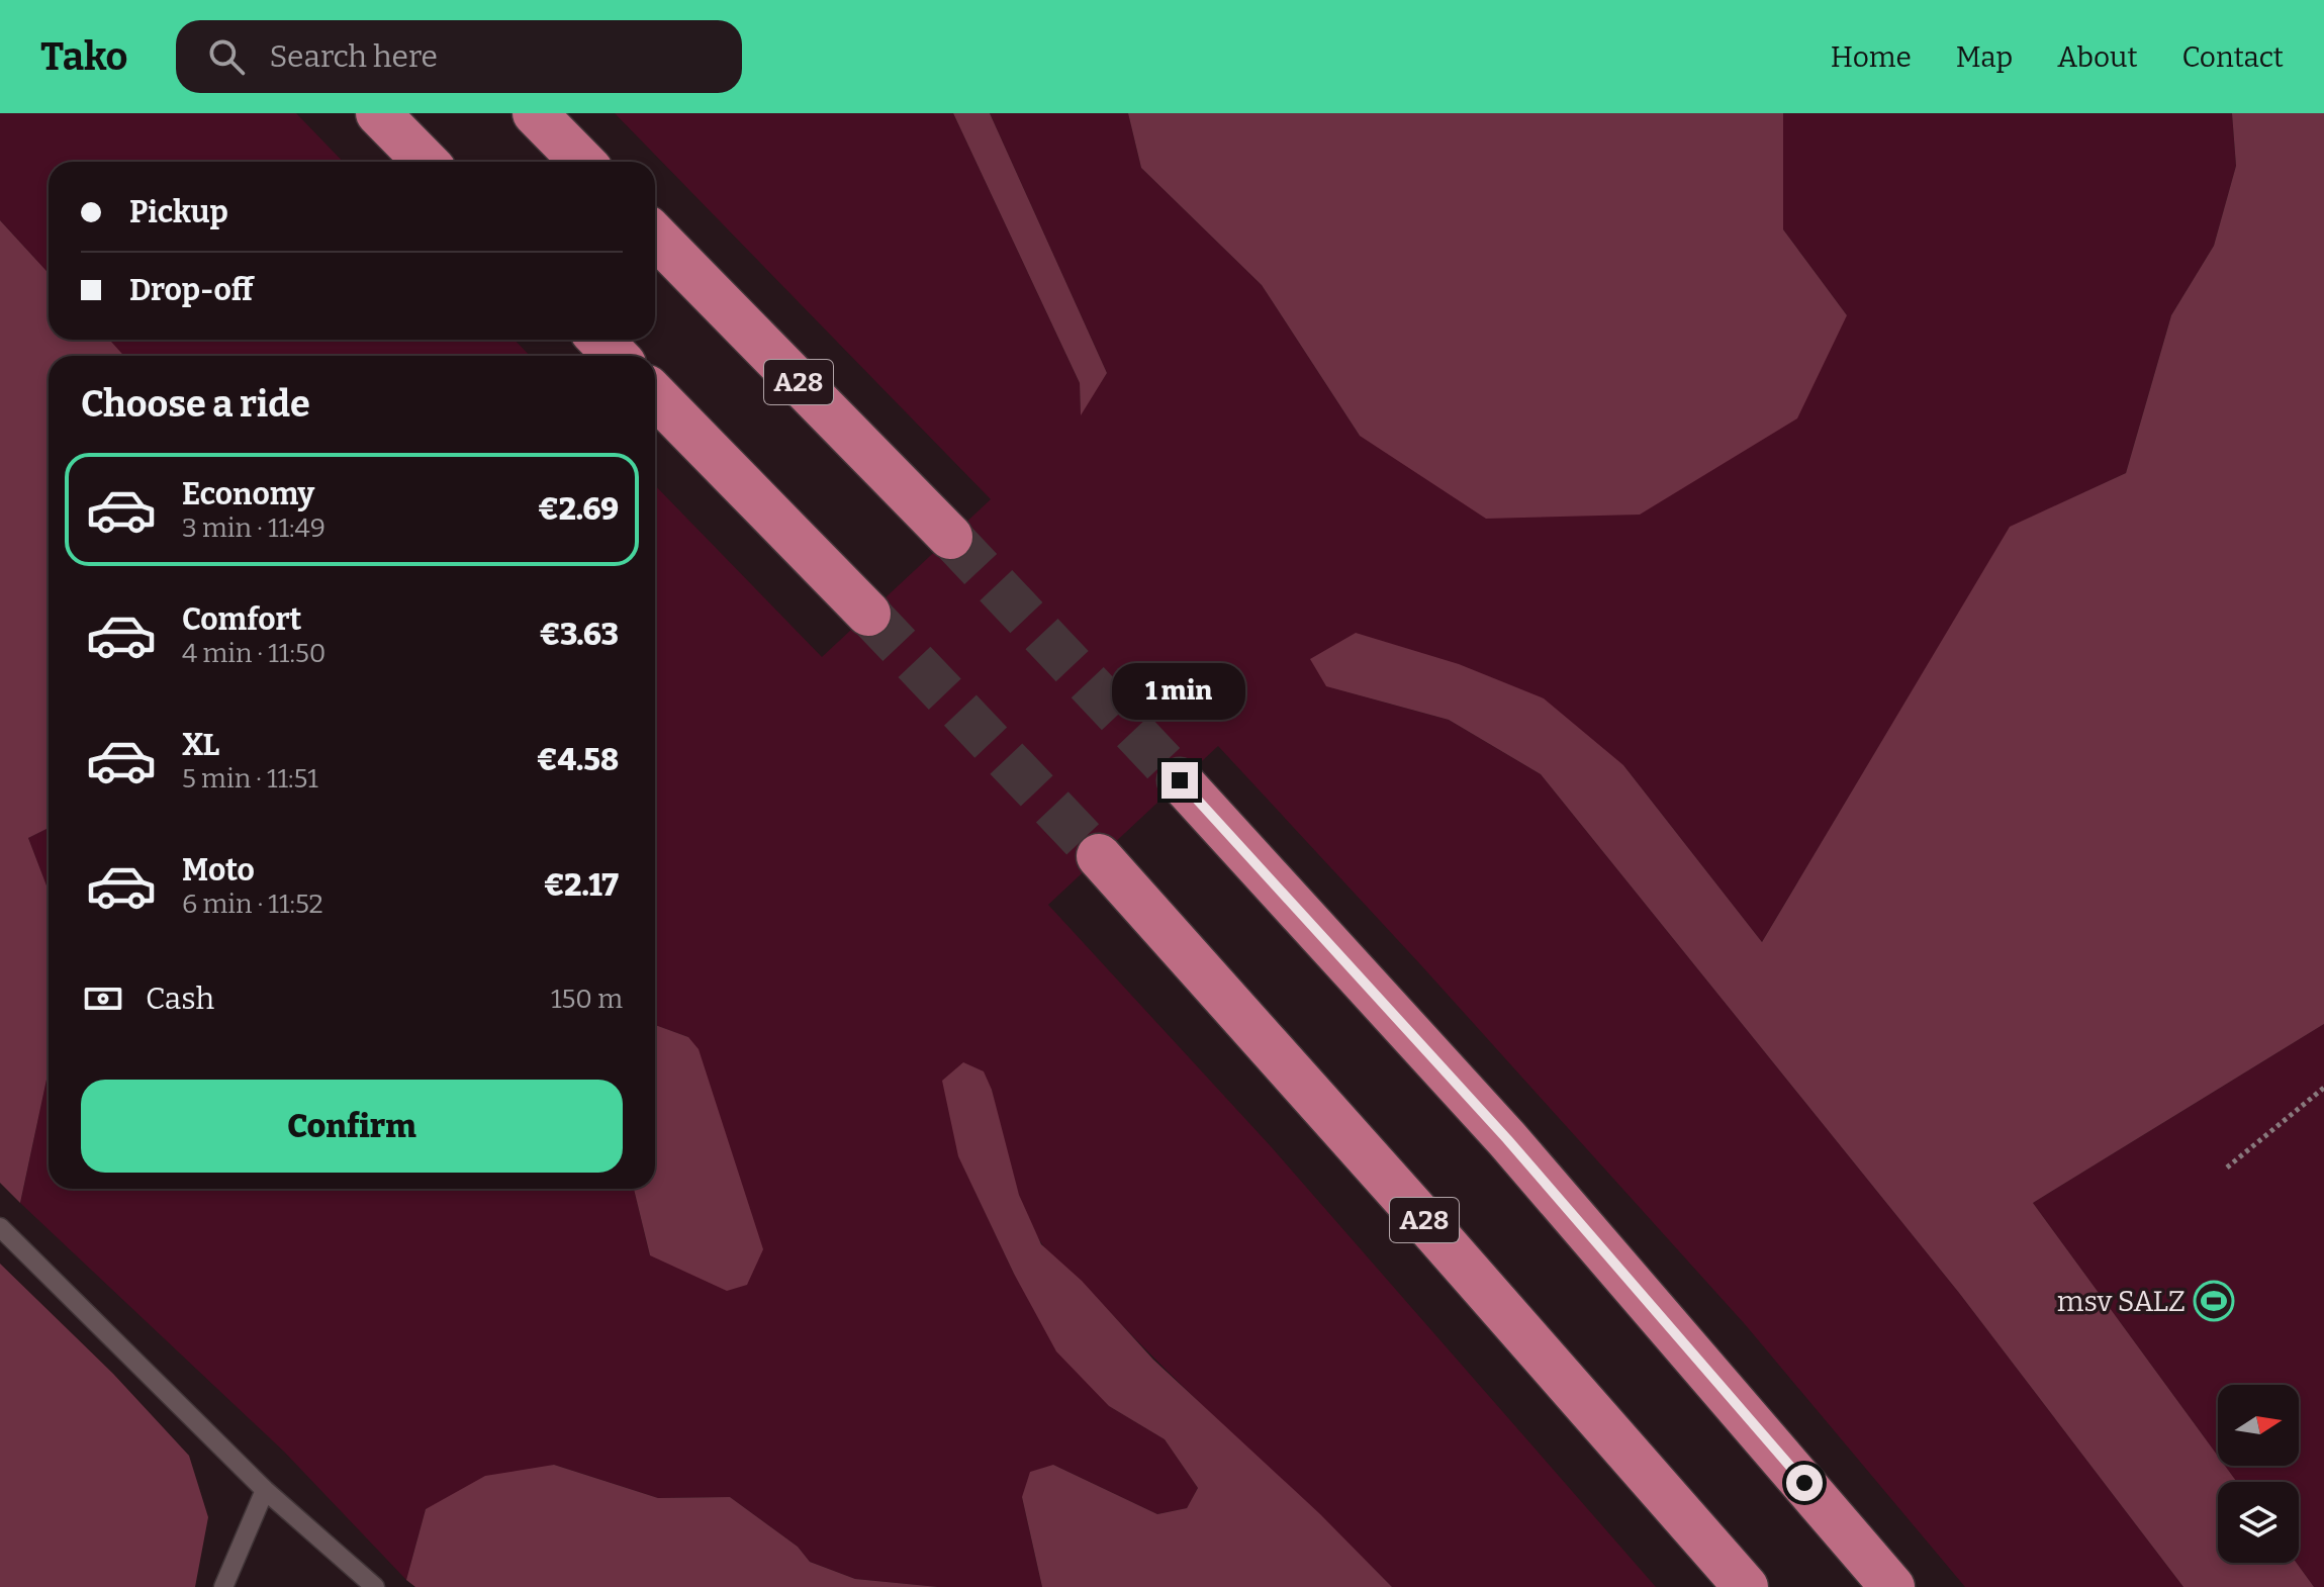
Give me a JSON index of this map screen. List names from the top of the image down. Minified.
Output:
{"streets":{"highway":["A28"]},"places":{"sports":["msv SALZ"]},"north":"right","page":{"header":"Tako","search":"Search here","nav":["Home","Map","About","Contact"],"banner":["Pickup","Drop-off"],"heading":"Choose a ride","list":[{"name":"Economy","note":"3 min · 11:49","value":"€2.69"},{"name":"Comfort","note":"4 min · 11:50","value":"€3.63"},{"name":"XL","note":"5 min · 11:51","value":"€4.58"},{"name":"Moto","note":"6 min · 11:52","value":"€2.17"}],"bubble":"1 min","pay":["Cash","150 m"],"buttons":"Confirm"}}
